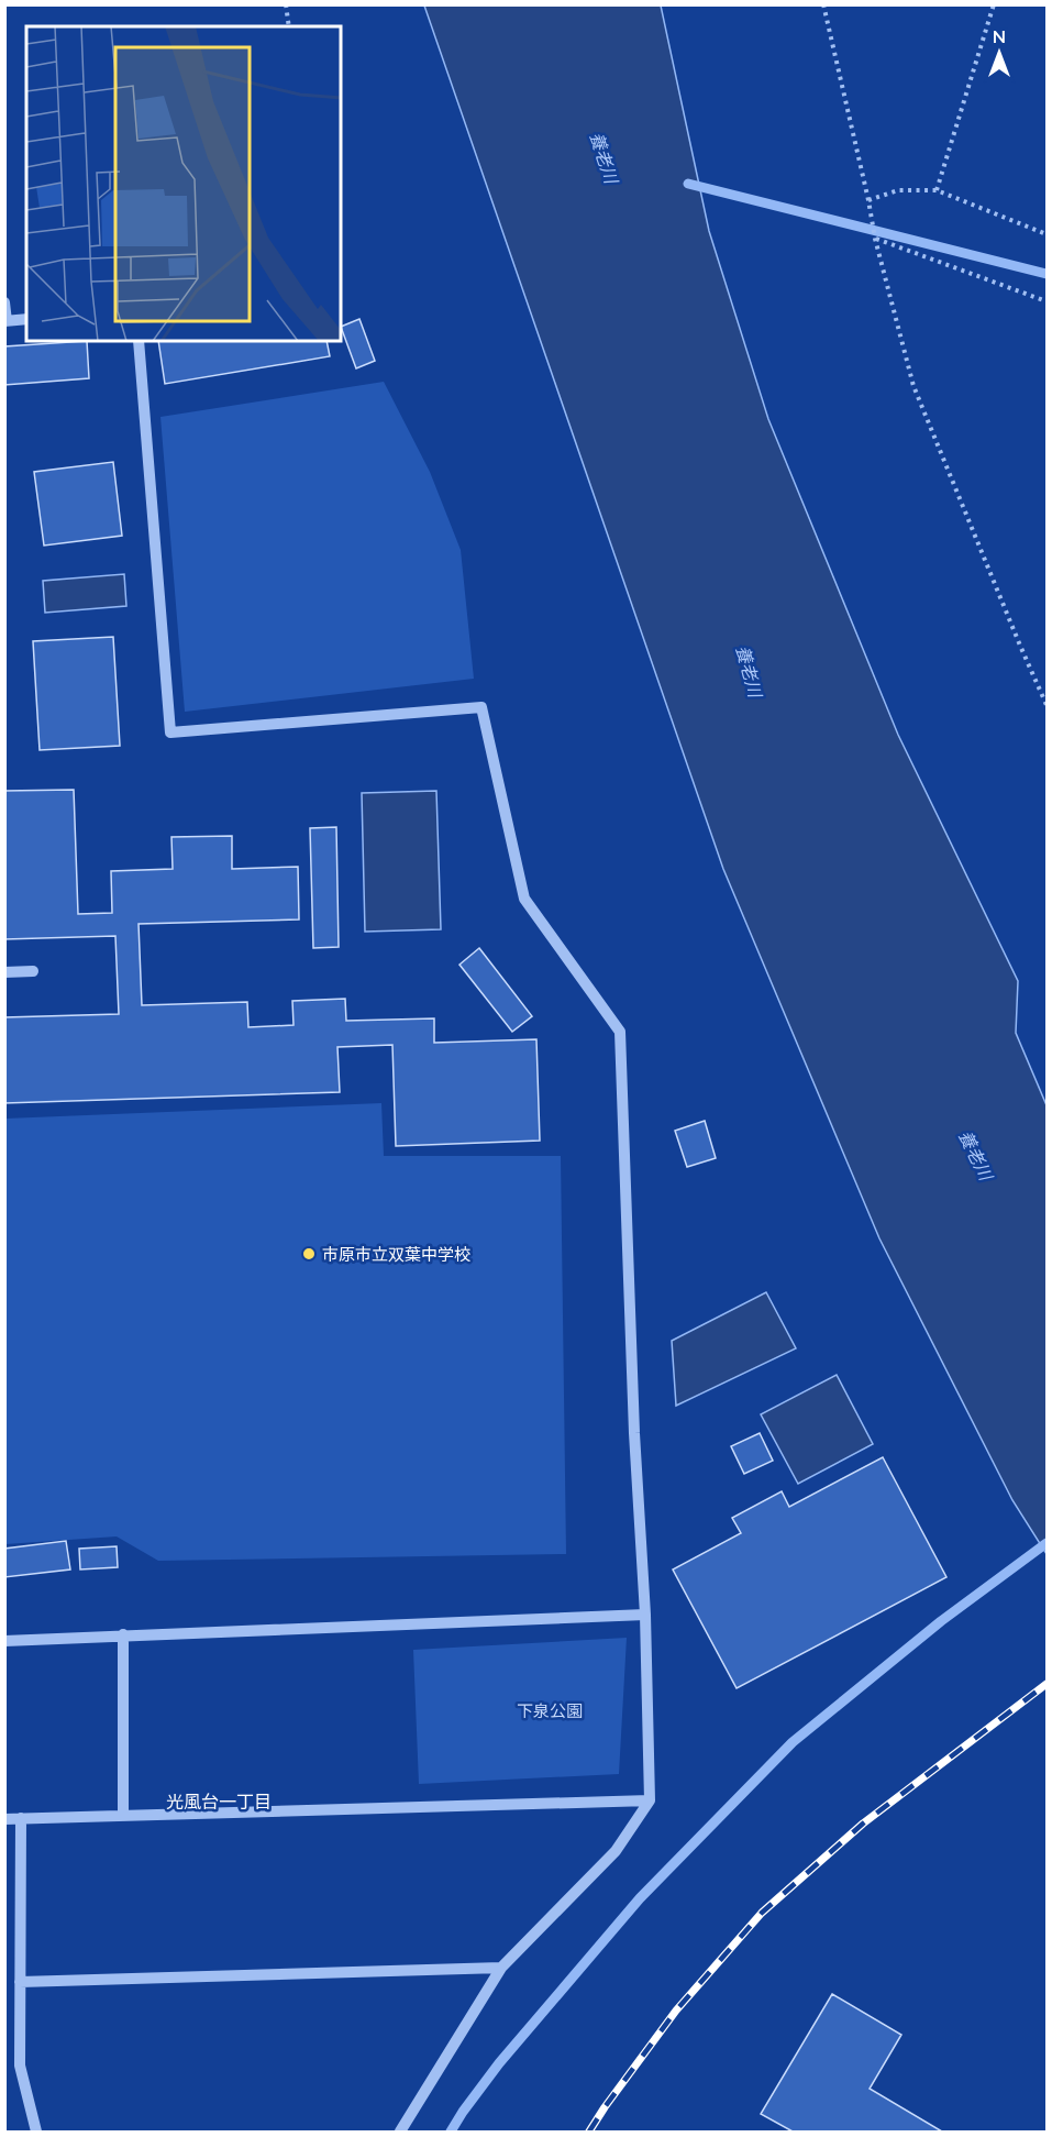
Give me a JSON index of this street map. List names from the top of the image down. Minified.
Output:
{"districts":["光風台一丁目"],"water":["養老川"],"parks":["下泉公園"],"places":["市原市立双葉中学校"],"north":"top"}
